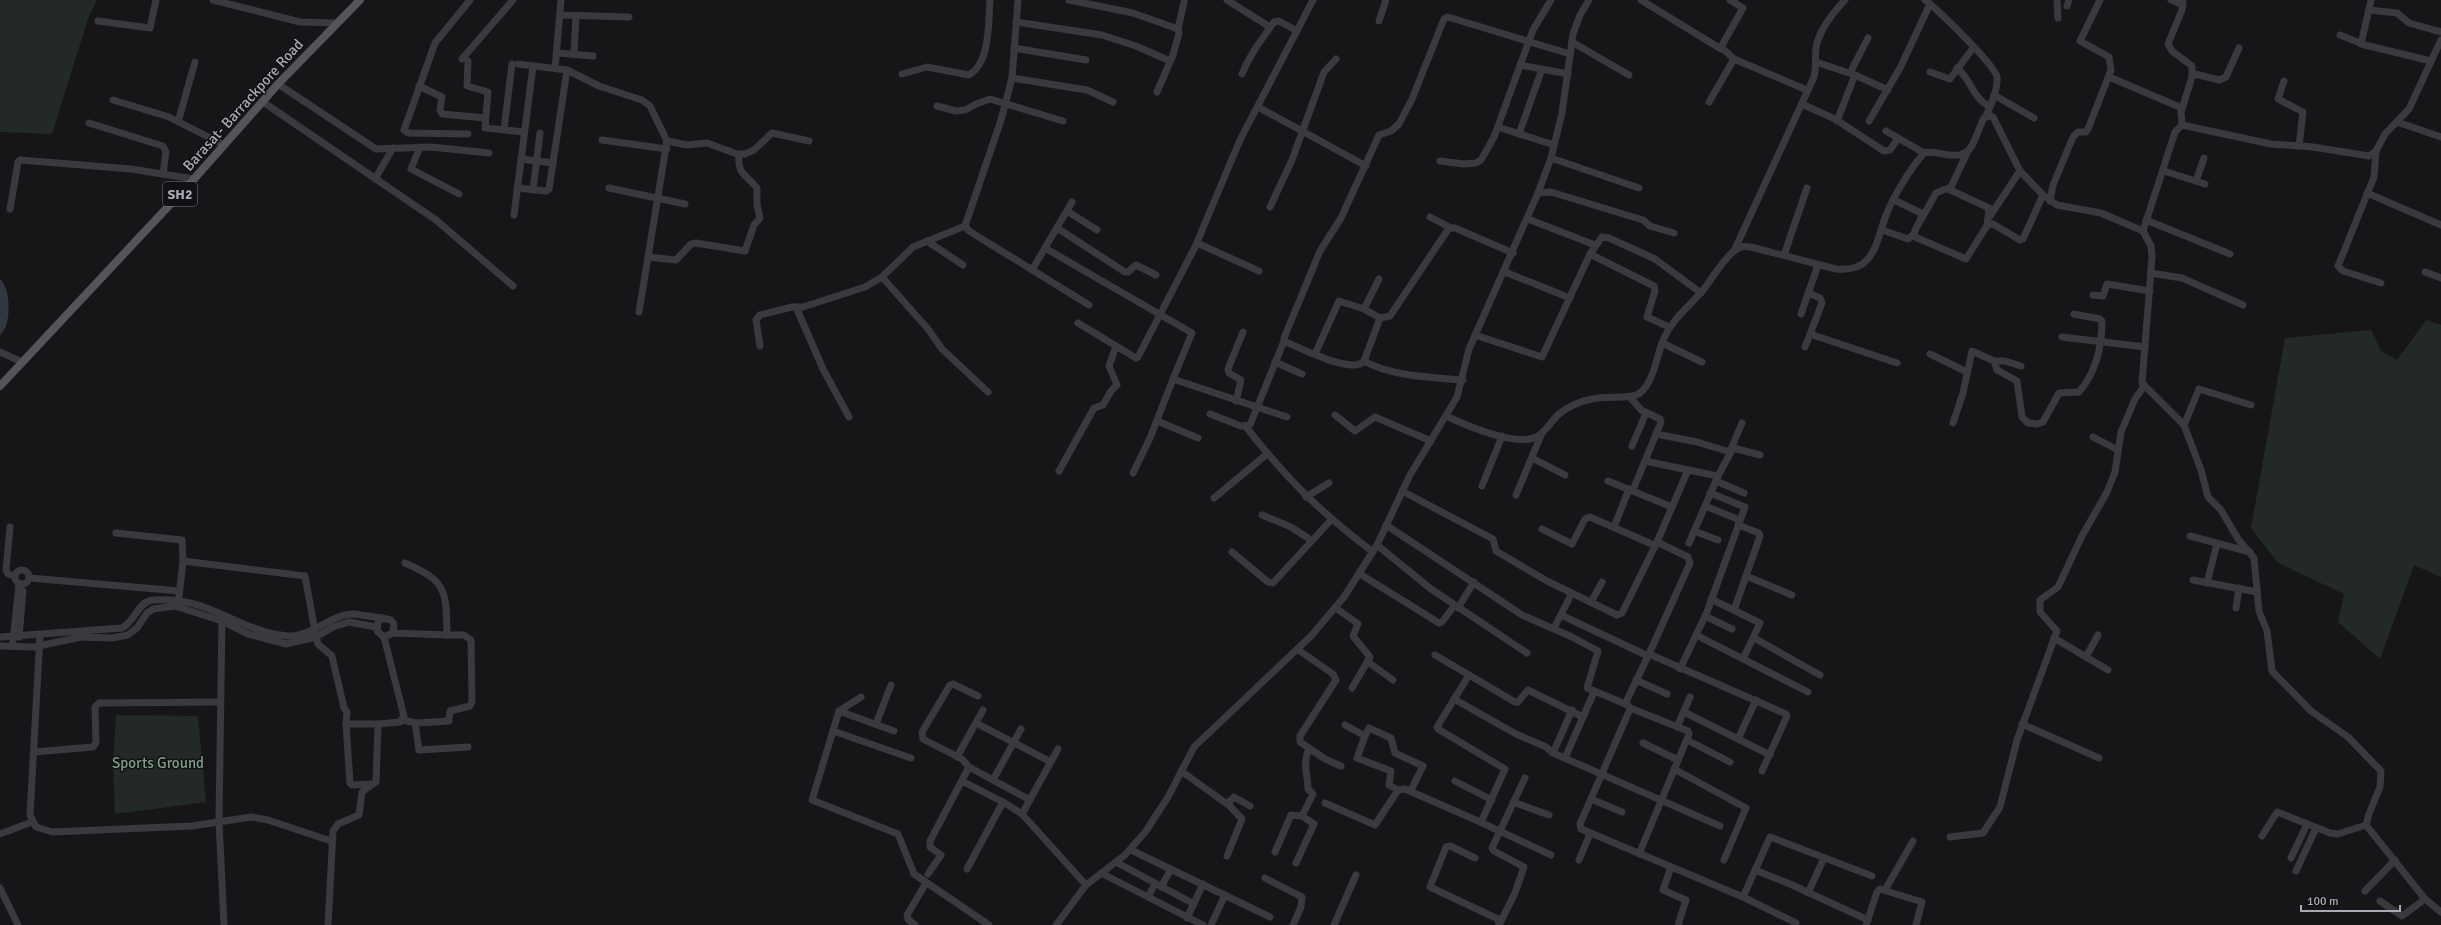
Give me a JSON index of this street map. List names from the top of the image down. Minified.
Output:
{"streets":{"main road":["Barasat- Barrackpore Road","SH2"]},"parks":["Sports Ground"],"scale_bar":"100 m"}
